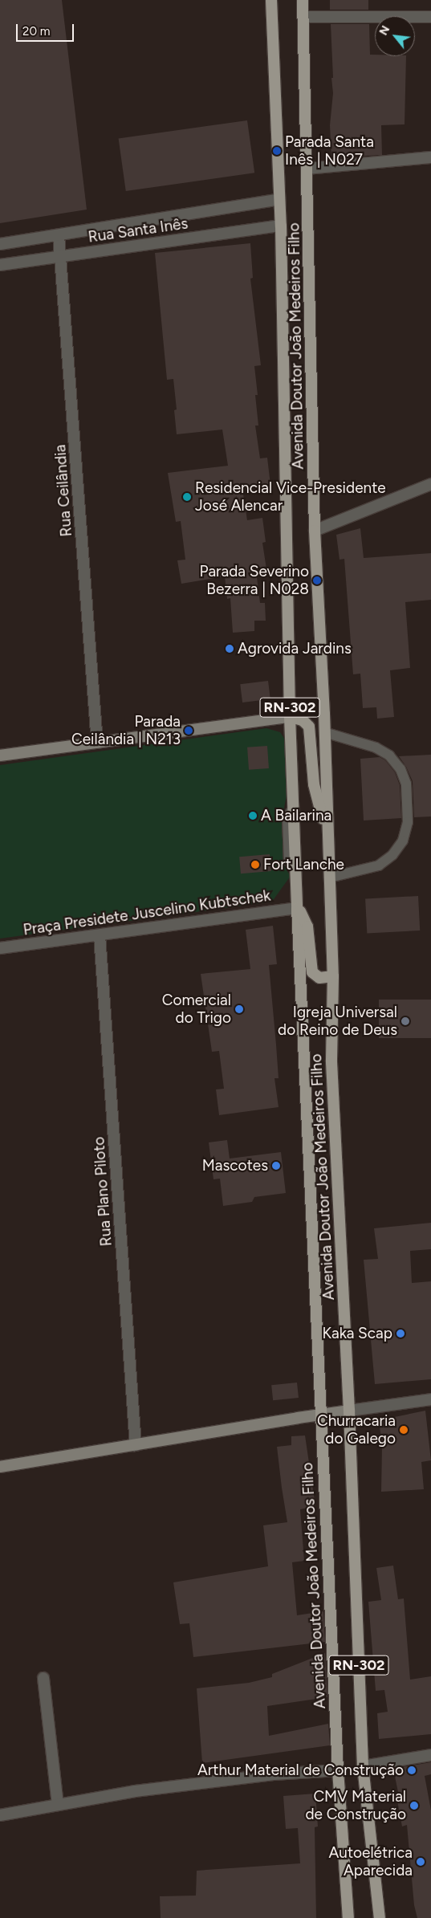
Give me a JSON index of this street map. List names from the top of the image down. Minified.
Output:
{"streets":{"main road":["Avenida Doutor João Medeiros Filho","RN-302"],"street":["Rua Santa Inês","Rua Ceilândia","Praça Presidete Juscelino Kubtschek","Rua Plano Piloto"]},"crossings":[["Rua Santa Inês","Avenida Doutor João Medeiros Filho"],["Rua Santa Inês","Rua Ceilândia"],["Avenida Doutor João Medeiros Filho","Praça Presidete Juscelino Kubtschek"],["Praça Presidete Juscelino Kubtschek","Rua Plano Piloto"]],"places":["Parada Santa Inês | N027","Residencial Vice-Presidente José Alencar","Parada Severino Bezerra | N028","Agrovida Jardins","Parada Ceilândia | N213","A Bailarina","Fort Lanche","Comercial do Trigo","Igreja Universal do Reino de Deus","Mascotes","Kaka Scap","Churracaria do Galego","Arthur Material de Construção","CMV Material de Construção","Autoelétrica Aparecida"],"scale_bar":"20 m","north":"top left"}
